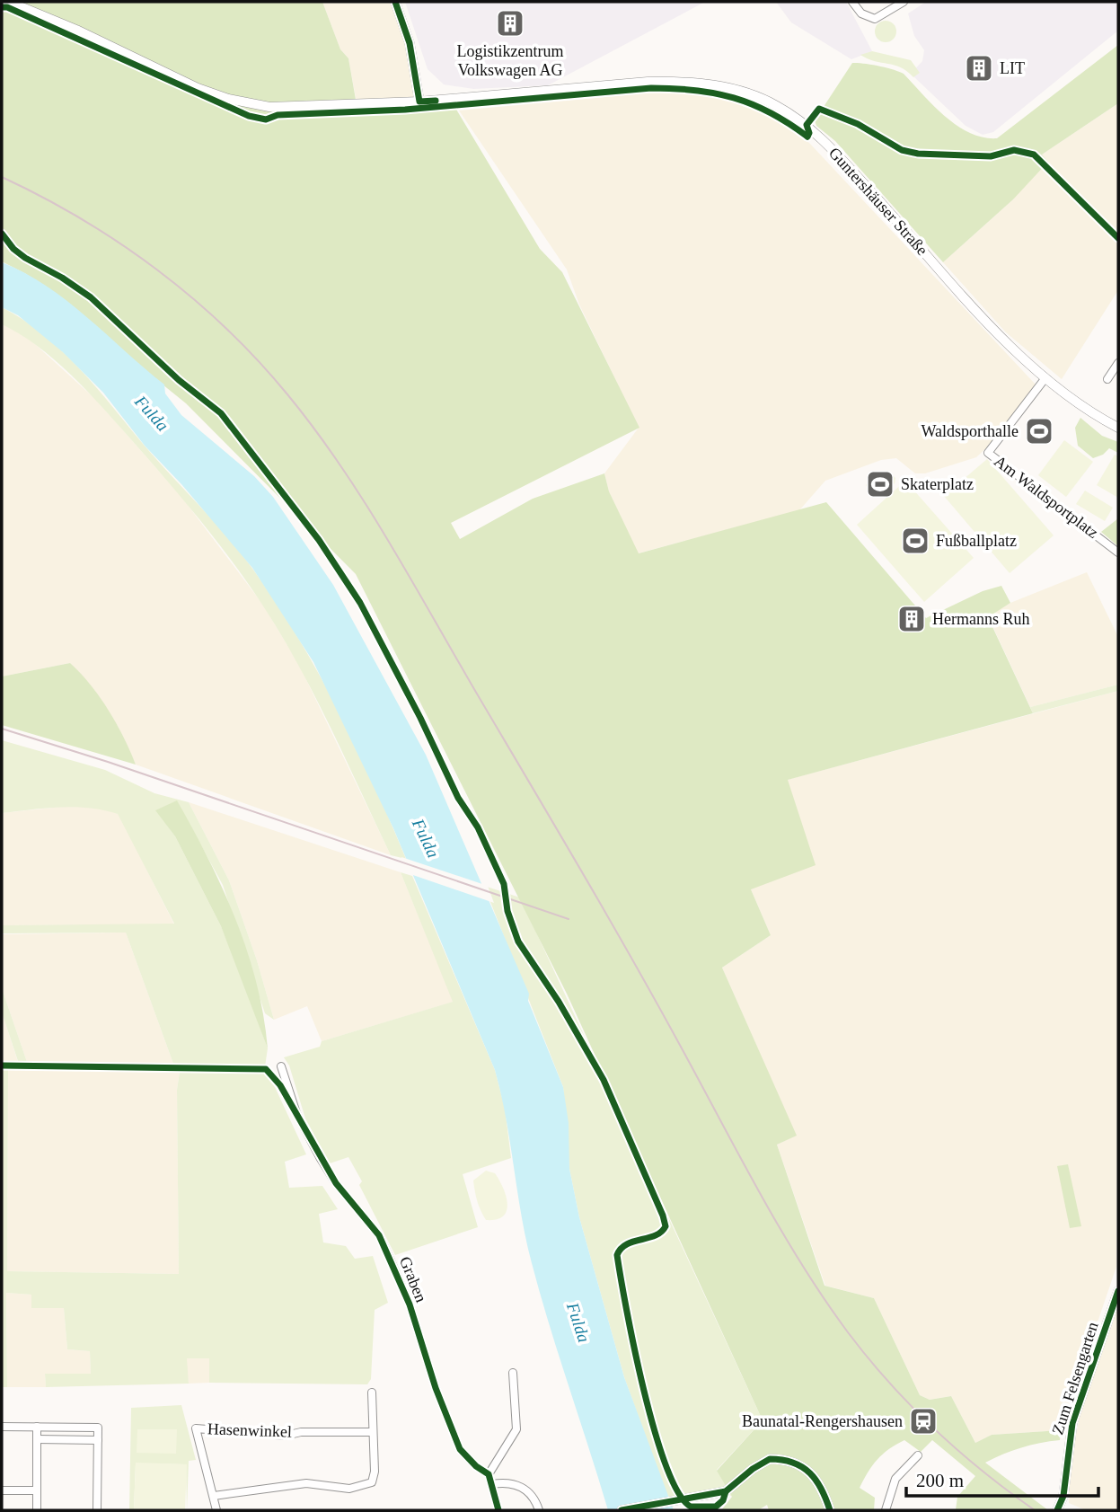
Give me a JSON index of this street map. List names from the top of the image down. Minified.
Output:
{"streets":{"street":["Guntershäuser Straße","Am Waldsportplatz","Graben","Zum Felsengarten","Hasenwinkel"]},"crossings":[["Guntershäuser Straße","Am Waldsportplatz"]],"water":["Fulda"],"places":{"building":["Logistikzentrum Volkswagen AG","LIT","Hermanns Ruh"],"sports":["Waldsporthalle","Skaterplatz","Fußballplatz"],"station":["Baunatal-Rengershausen"]},"scale_bar":"200 m"}
